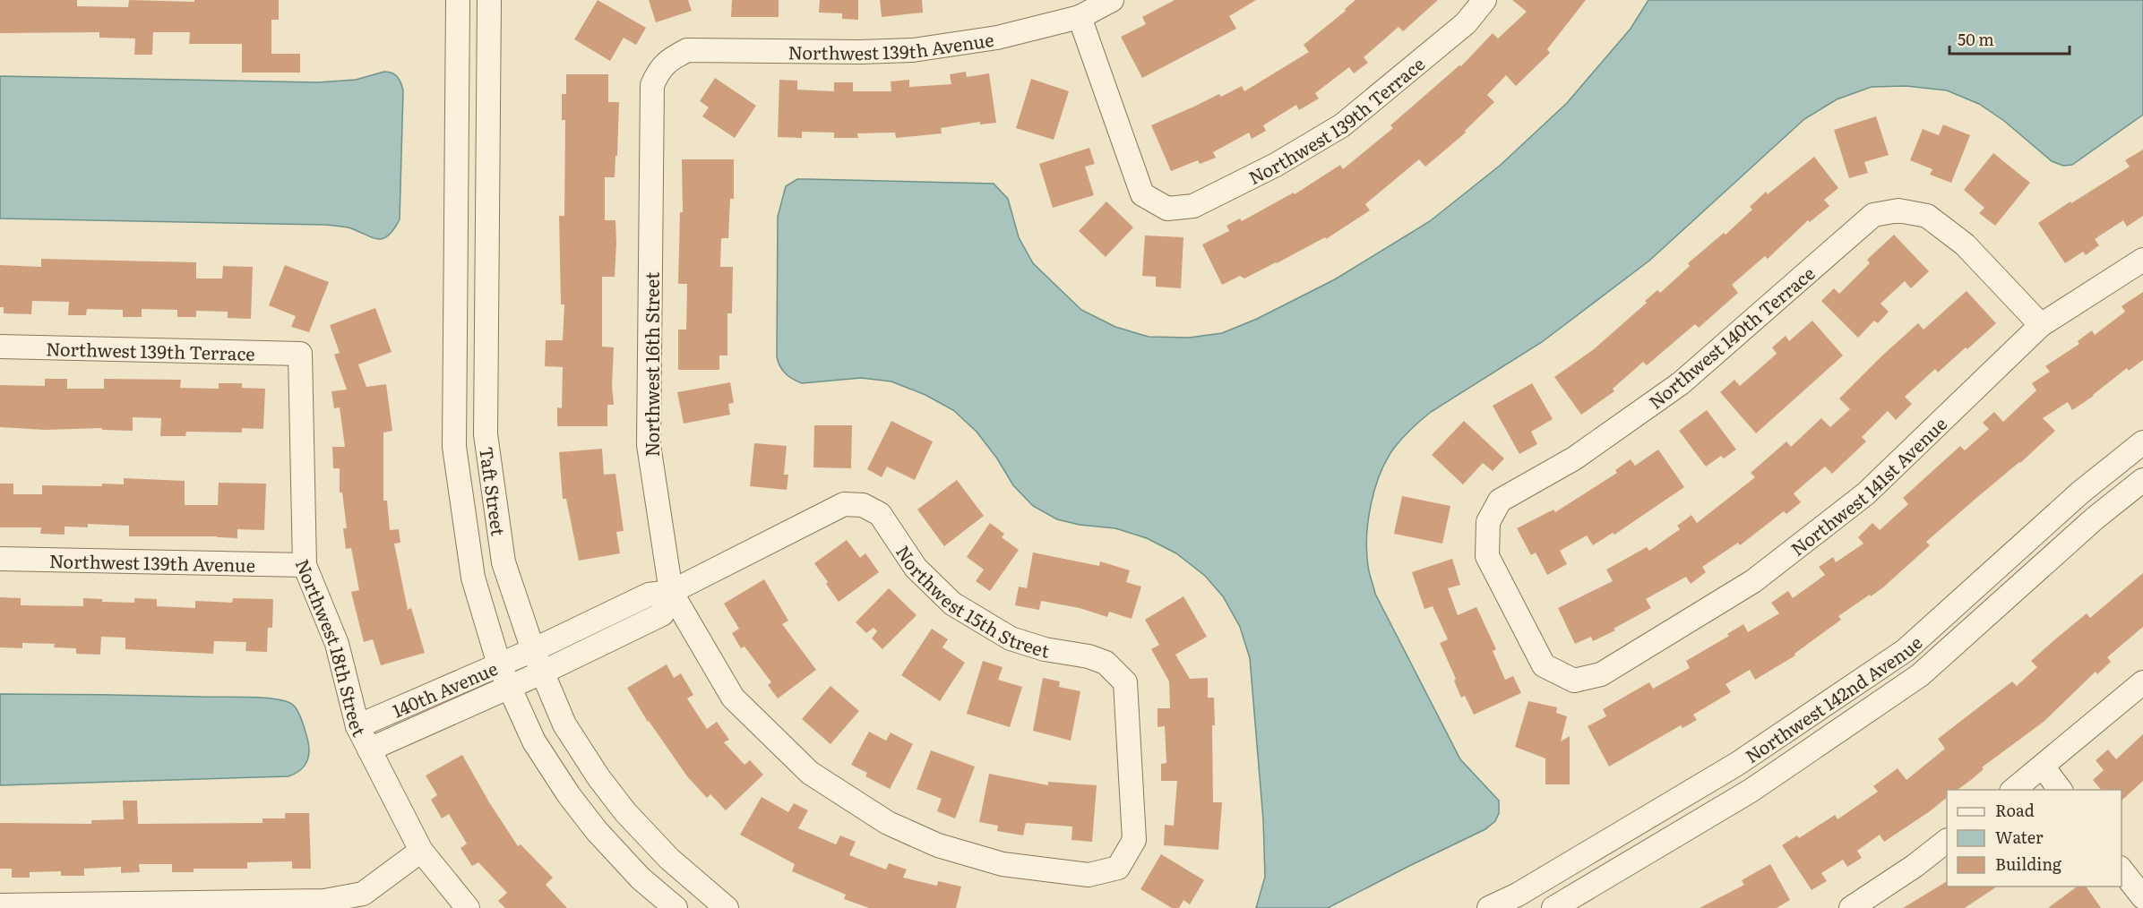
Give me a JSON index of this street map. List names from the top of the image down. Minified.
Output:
{"streets":{"street":["Northwest 139th Avenue","Northwest 139th Terrace","Northwest 140th Terrace","Northwest 16th Street","Northwest 141st Avenue","Taft Street","Northwest 15th Street","Northwest 18th Street","140th Avenue","Northwest 142nd Avenue"]},"crossings":[["Northwest 139th Avenue","Northwest 139th Terrace"],["Northwest 139th Avenue","Northwest 16th Street"],["Northwest 139th Avenue","Northwest 18th Street"],["Northwest 139th Terrace","Northwest 18th Street"],["Northwest 140th Terrace","Northwest 141st Avenue"],["Northwest 16th Street","Northwest 15th Street"],["Northwest 16th Street","140th Avenue"],["Taft Street","140th Avenue"],["Northwest 15th Street","140th Avenue"],["Northwest 18th Street","140th Avenue"]],"legend":["Road","Water","Building"],"scale_bar":"50 m"}
